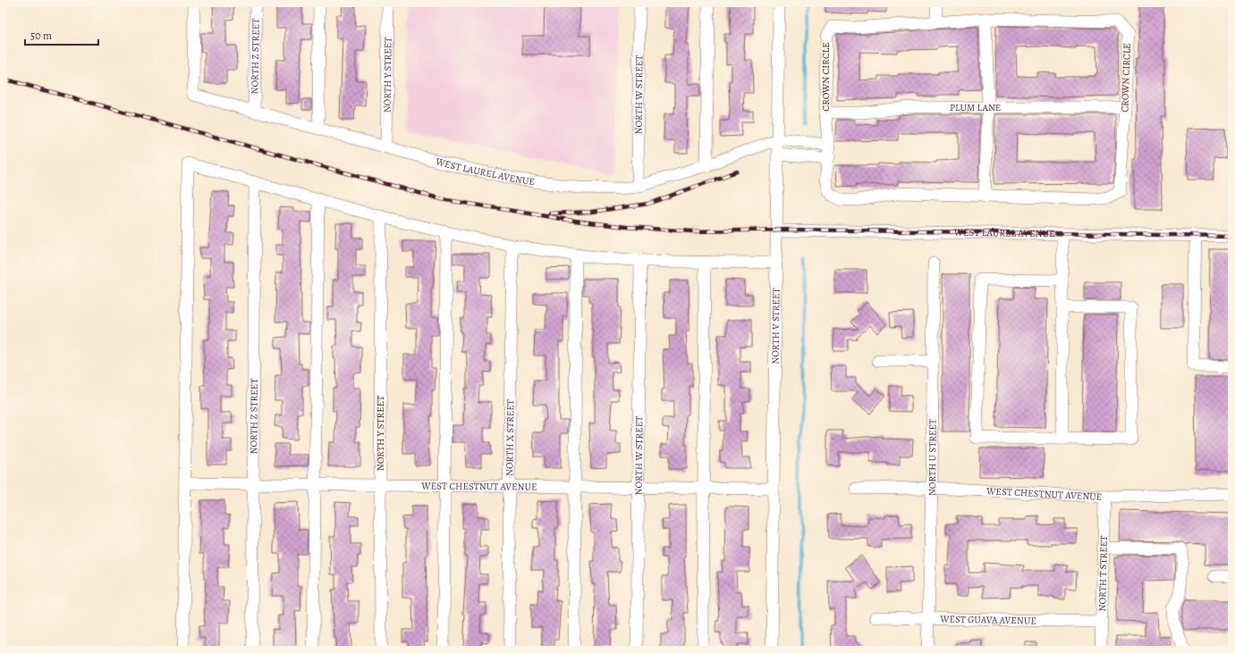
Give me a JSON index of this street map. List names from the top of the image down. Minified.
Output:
{"streets":{"street":["NORTH Z STREET","NORTH Y STREET","CROWN CIRCLE","NORTH W STREET","PLUM LANE","WEST LAUREL AVENUE","NORTH V STREET","NORTH X STREET","NORTH U STREET","WEST CHESTNUT AVENUE","NORTH T STREET","WEST GUAVA AVENUE"]},"crossings":[["NORTH Z STREET","WEST LAUREL AVENUE"],["NORTH Z STREET","WEST CHESTNUT AVENUE"],["NORTH Y STREET","WEST LAUREL AVENUE"],["NORTH Y STREET","WEST CHESTNUT AVENUE"],["CROWN CIRCLE","PLUM LANE"],["NORTH W STREET","WEST LAUREL AVENUE"],["NORTH W STREET","WEST CHESTNUT AVENUE"],["WEST LAUREL AVENUE","NORTH V STREET"],["NORTH V STREET","WEST CHESTNUT AVENUE"],["NORTH X STREET","WEST CHESTNUT AVENUE"],["NORTH U STREET","WEST CHESTNUT AVENUE"],["NORTH U STREET","WEST GUAVA AVENUE"],["WEST CHESTNUT AVENUE","NORTH T STREET"],["NORTH T STREET","WEST GUAVA AVENUE"]],"scale_bar":"50 m"}
